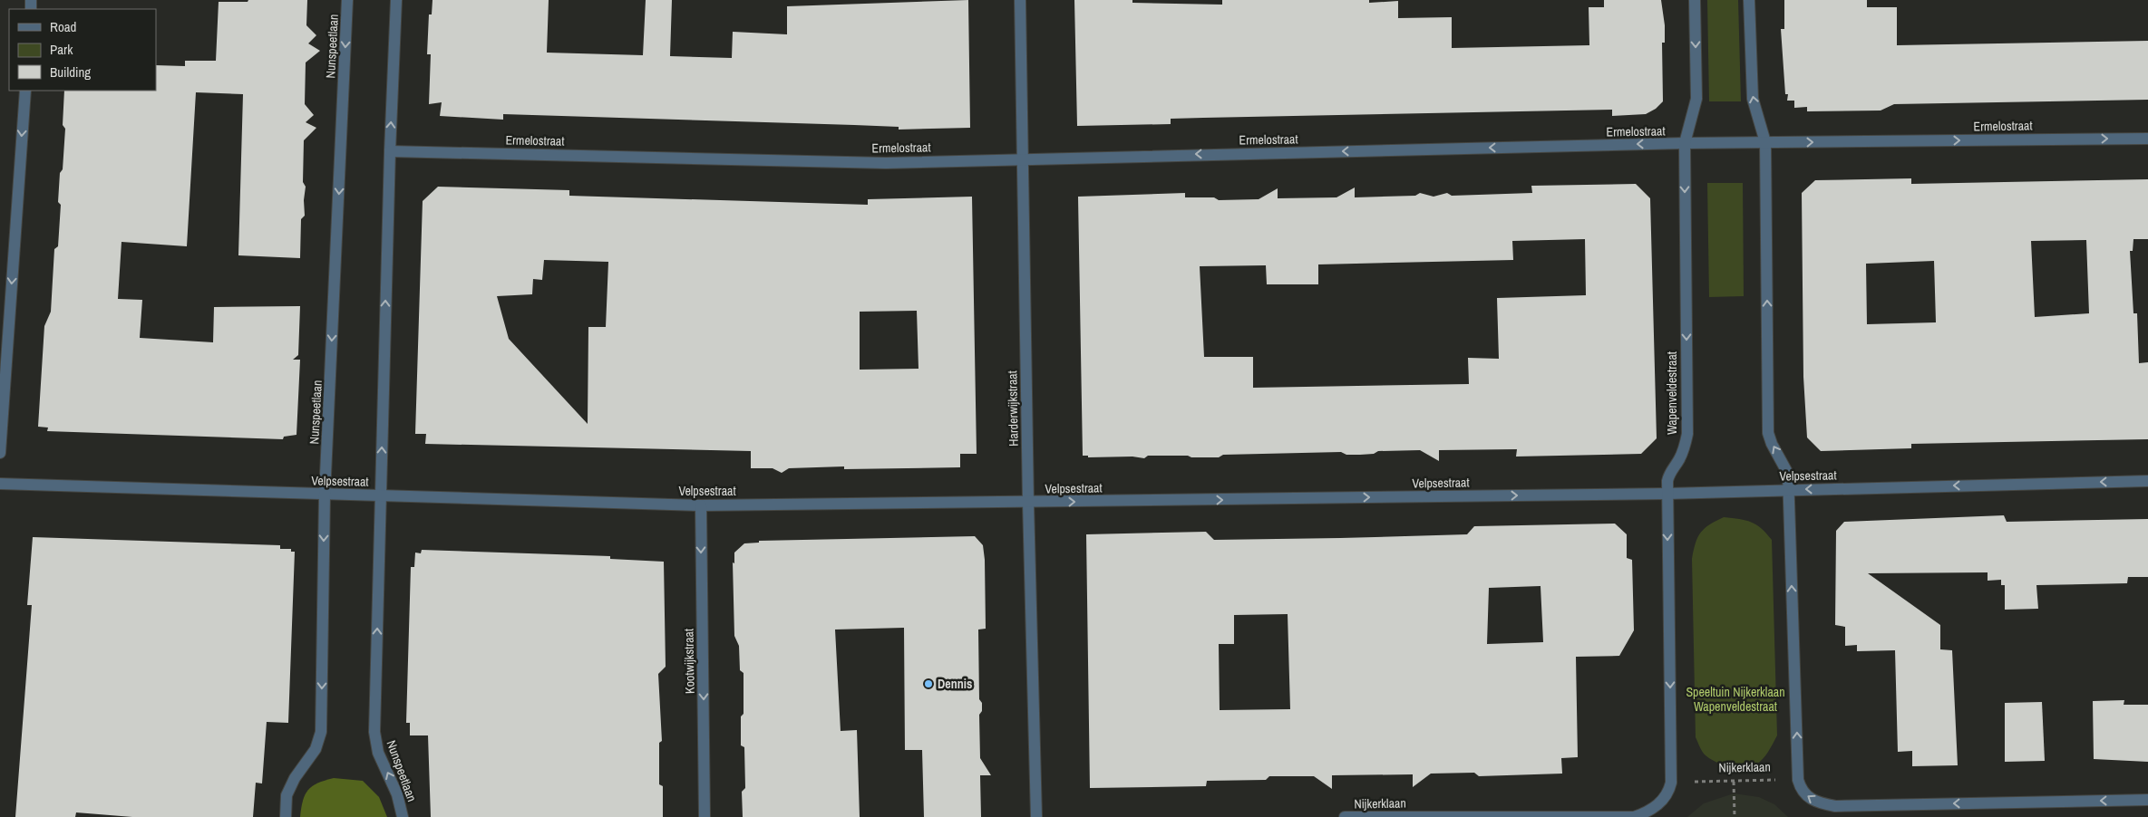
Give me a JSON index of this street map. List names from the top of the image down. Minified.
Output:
{"streets":{"street":["Nunspeetlaan","Ermelostraat","Wapenveldestraat","Harderwijkstraat","Velpsestraat","Kootwijkstraat","Nijkerklaan"]},"crossings":[["Nunspeetlaan","Ermelostraat"],["Nunspeetlaan","Velpsestraat"],["Ermelostraat","Wapenveldestraat"],["Ermelostraat","Harderwijkstraat"],["Wapenveldestraat","Velpsestraat"],["Wapenveldestraat","Nijkerklaan"],["Harderwijkstraat","Velpsestraat"],["Velpsestraat","Kootwijkstraat"]],"one_way":["Kootwijkstraat"],"parks":["Speeltuin Nijkerklaan Wapenveldestraat"],"places":["Dennis"],"legend":["Road","Park","Building"]}
